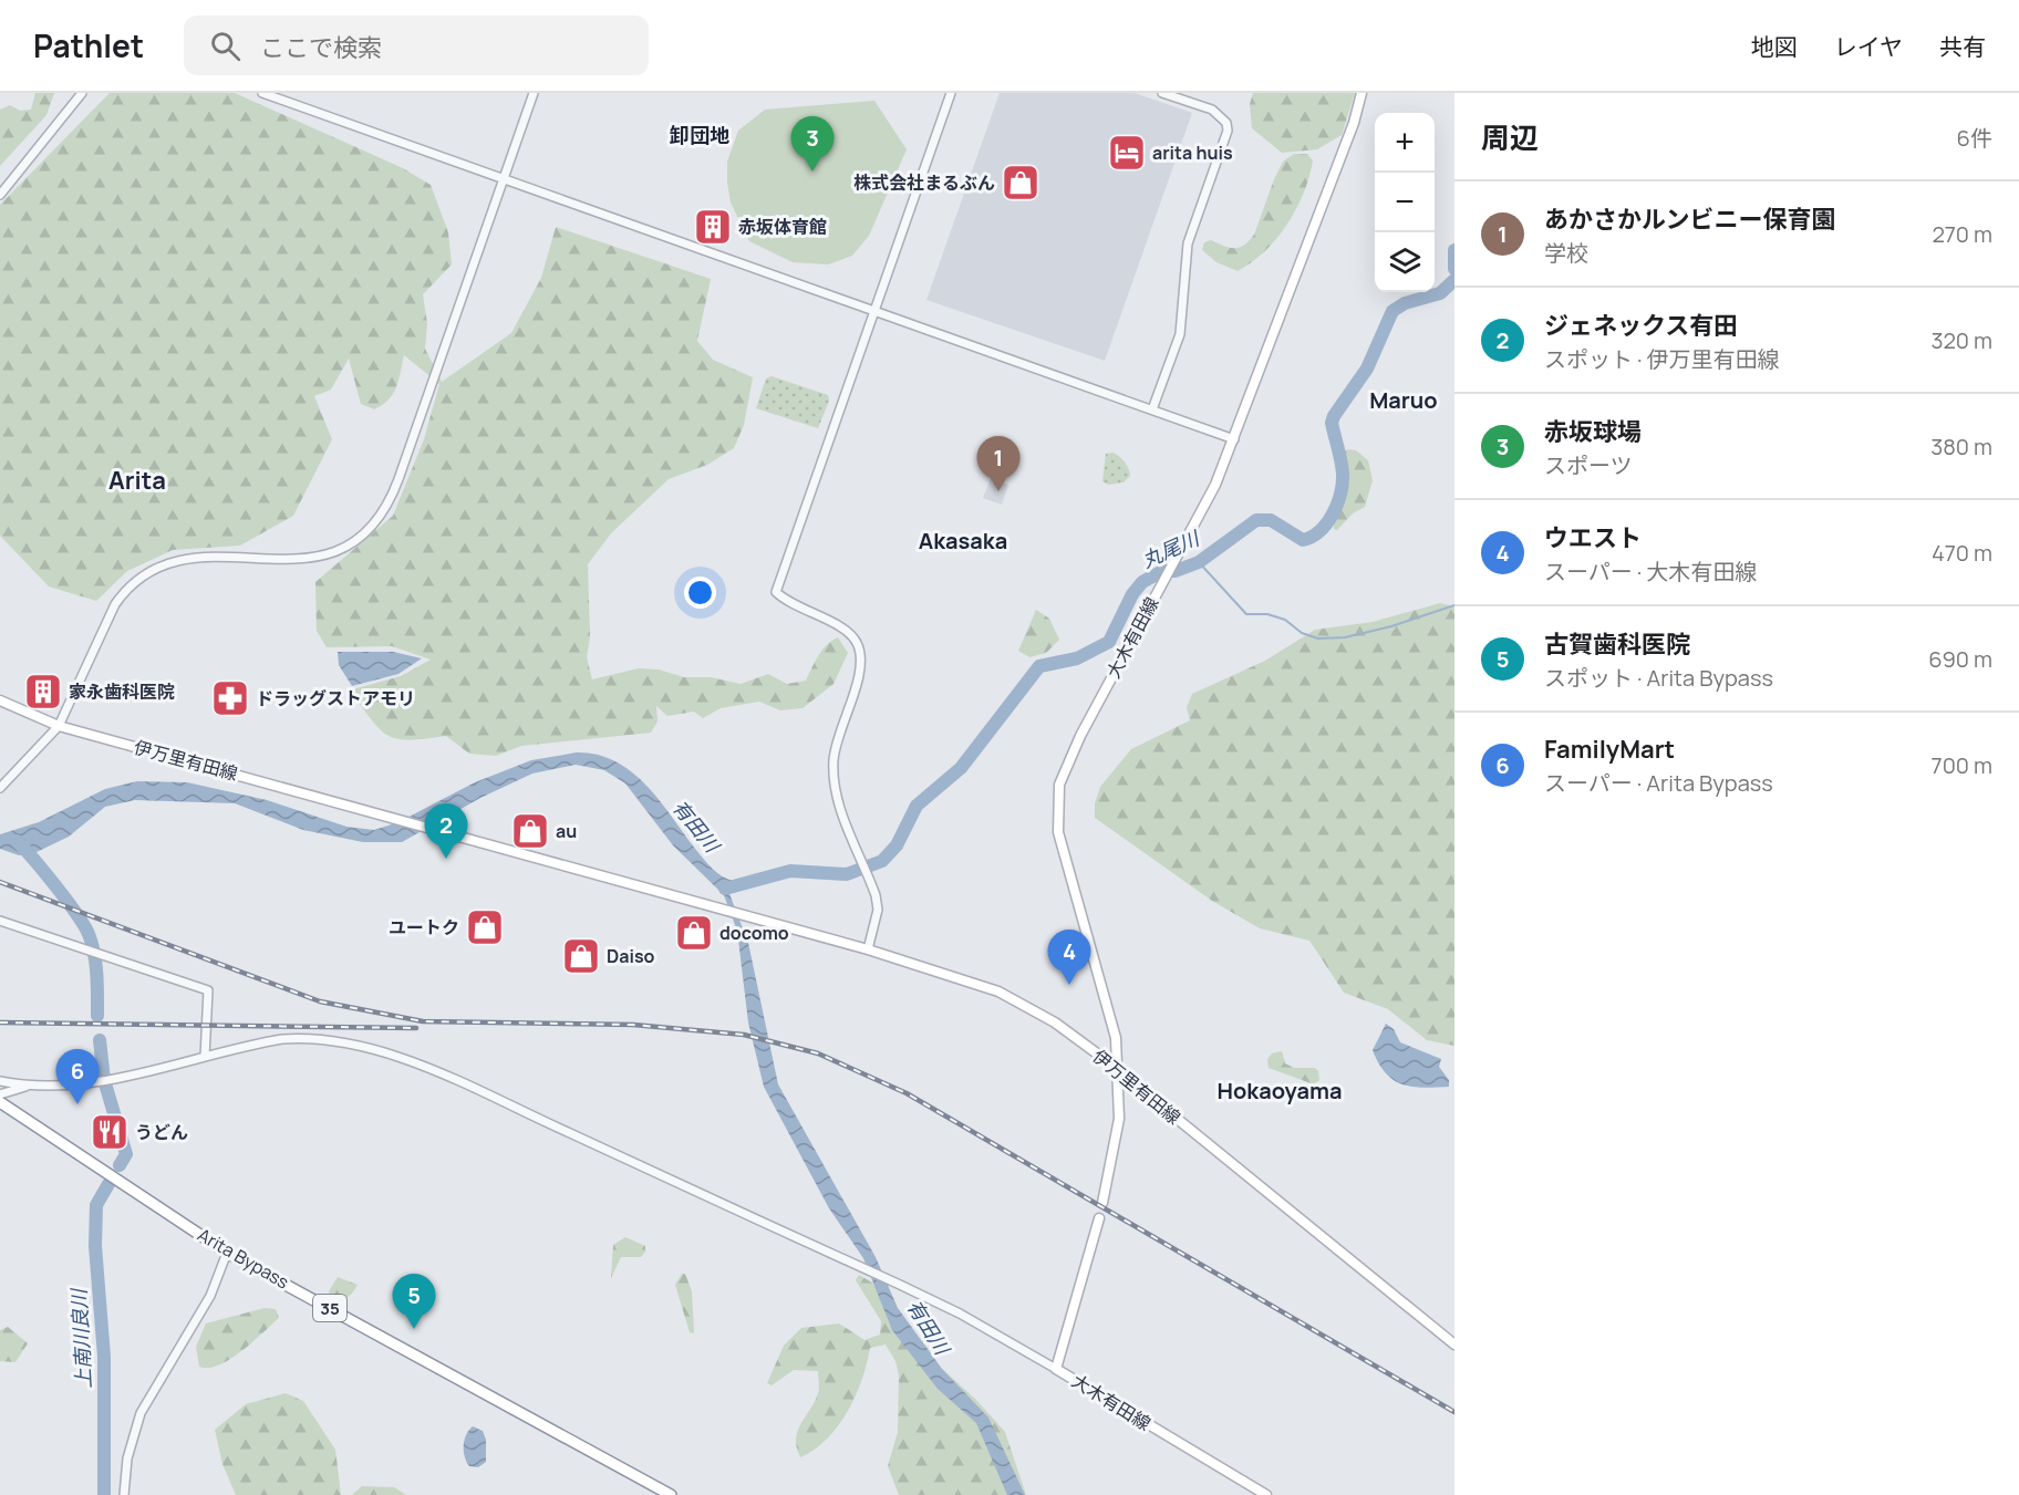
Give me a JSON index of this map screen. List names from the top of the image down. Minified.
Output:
{"streets":{"highway":["Arita Bypass","35"],"main road":["大木有田線","伊万里有田線"]},"crossings":[["大木有田線","伊万里有田線"]],"districts":["卸団地","Maruo","Arita","Akasaka","Hokaoyama"],"water":["丸尾川","有田川","上南川良川"],"places":{"hotel":["arita huis"],"shop":["株式会社まるぶん","au","ユートク","docomo","Daiso"],"building":["赤坂体育館","家永歯科医院"],"pharmacy":["ドラッグストアモリ"],"restaurant":["うどん"]},"page":{"header":"Pathlet","search":"ここで検索","nav":["地図","レイヤ","共有"],"heading":["周辺","6件"],"map_buttons":["+","−"],"pins":["3","1","2","4","6","5"],"list":[{"mark":"1","name":"あかさかルンビニー保育園","note":"学校","value":"270 m"},{"mark":"2","name":"ジェネックス有田","note":"スポット · 伊万里有田線","value":"320 m"},{"mark":"3","name":"赤坂球場","note":"スポーツ","value":"380 m"},{"mark":"4","name":"ウエスト","note":"スーパー · 大木有田線","value":"470 m"},{"mark":"5","name":"古賀歯科医院","note":"スポット · Arita Bypass","value":"690 m"},{"mark":"6","name":"FamilyMart","note":"スーパー · Arita Bypass","value":"700 m"}]}}
